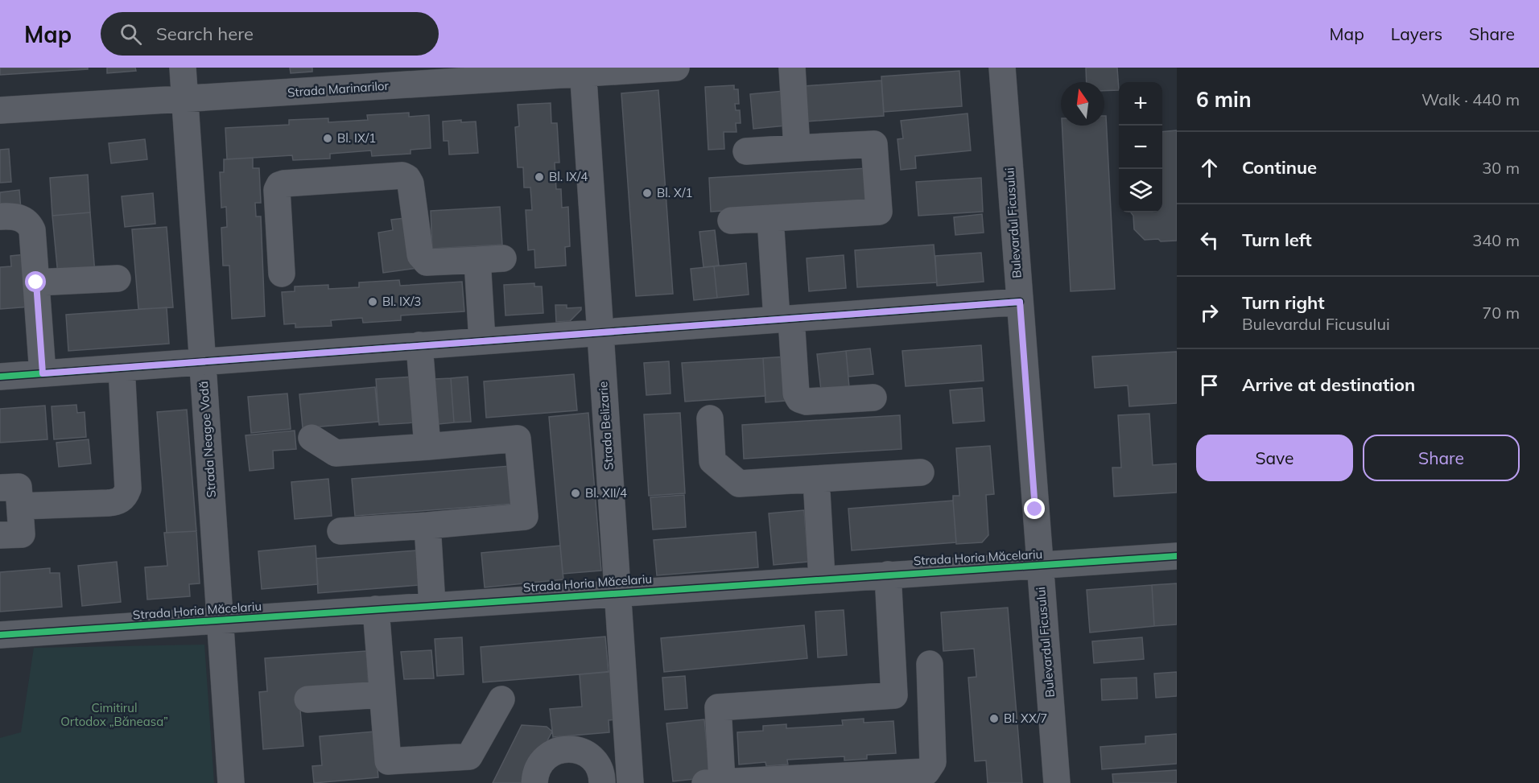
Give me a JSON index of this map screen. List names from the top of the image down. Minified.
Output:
{"streets":{"street":["Strada Marinarilor","Bulevardul Ficusului","Strada Belizarie","Strada Neagoe Vodă","Strada Horia Măcelariu"]},"crossings":[["Strada Marinarilor","Strada Belizarie"],["Strada Marinarilor","Strada Neagoe Vodă"],["Bulevardul Ficusului","Strada Horia Măcelariu"],["Strada Belizarie","Strada Horia Măcelariu"],["Strada Neagoe Vodă","Strada Horia Măcelariu"]],"parks":["Cimitirul Ortodox „Băneasa”"],"places":["Bl. IX/1","Bl. IX/4","Bl. X/1","Bl. IX/3","Bl. XII/4","Bl. XX/7"],"north":"top","page":{"header":"Map","search":"Search here","nav":["Map","Layers","Share"],"heading":["6 min","Walk · 440 m"],"map_buttons":["+","−"],"list":[["Continue","30 m"],["Turn left","340 m"],["Turn right","Bulevardul Ficusului","70 m"],"Arrive at destination"],"buttons":["Save","Share"]}}
